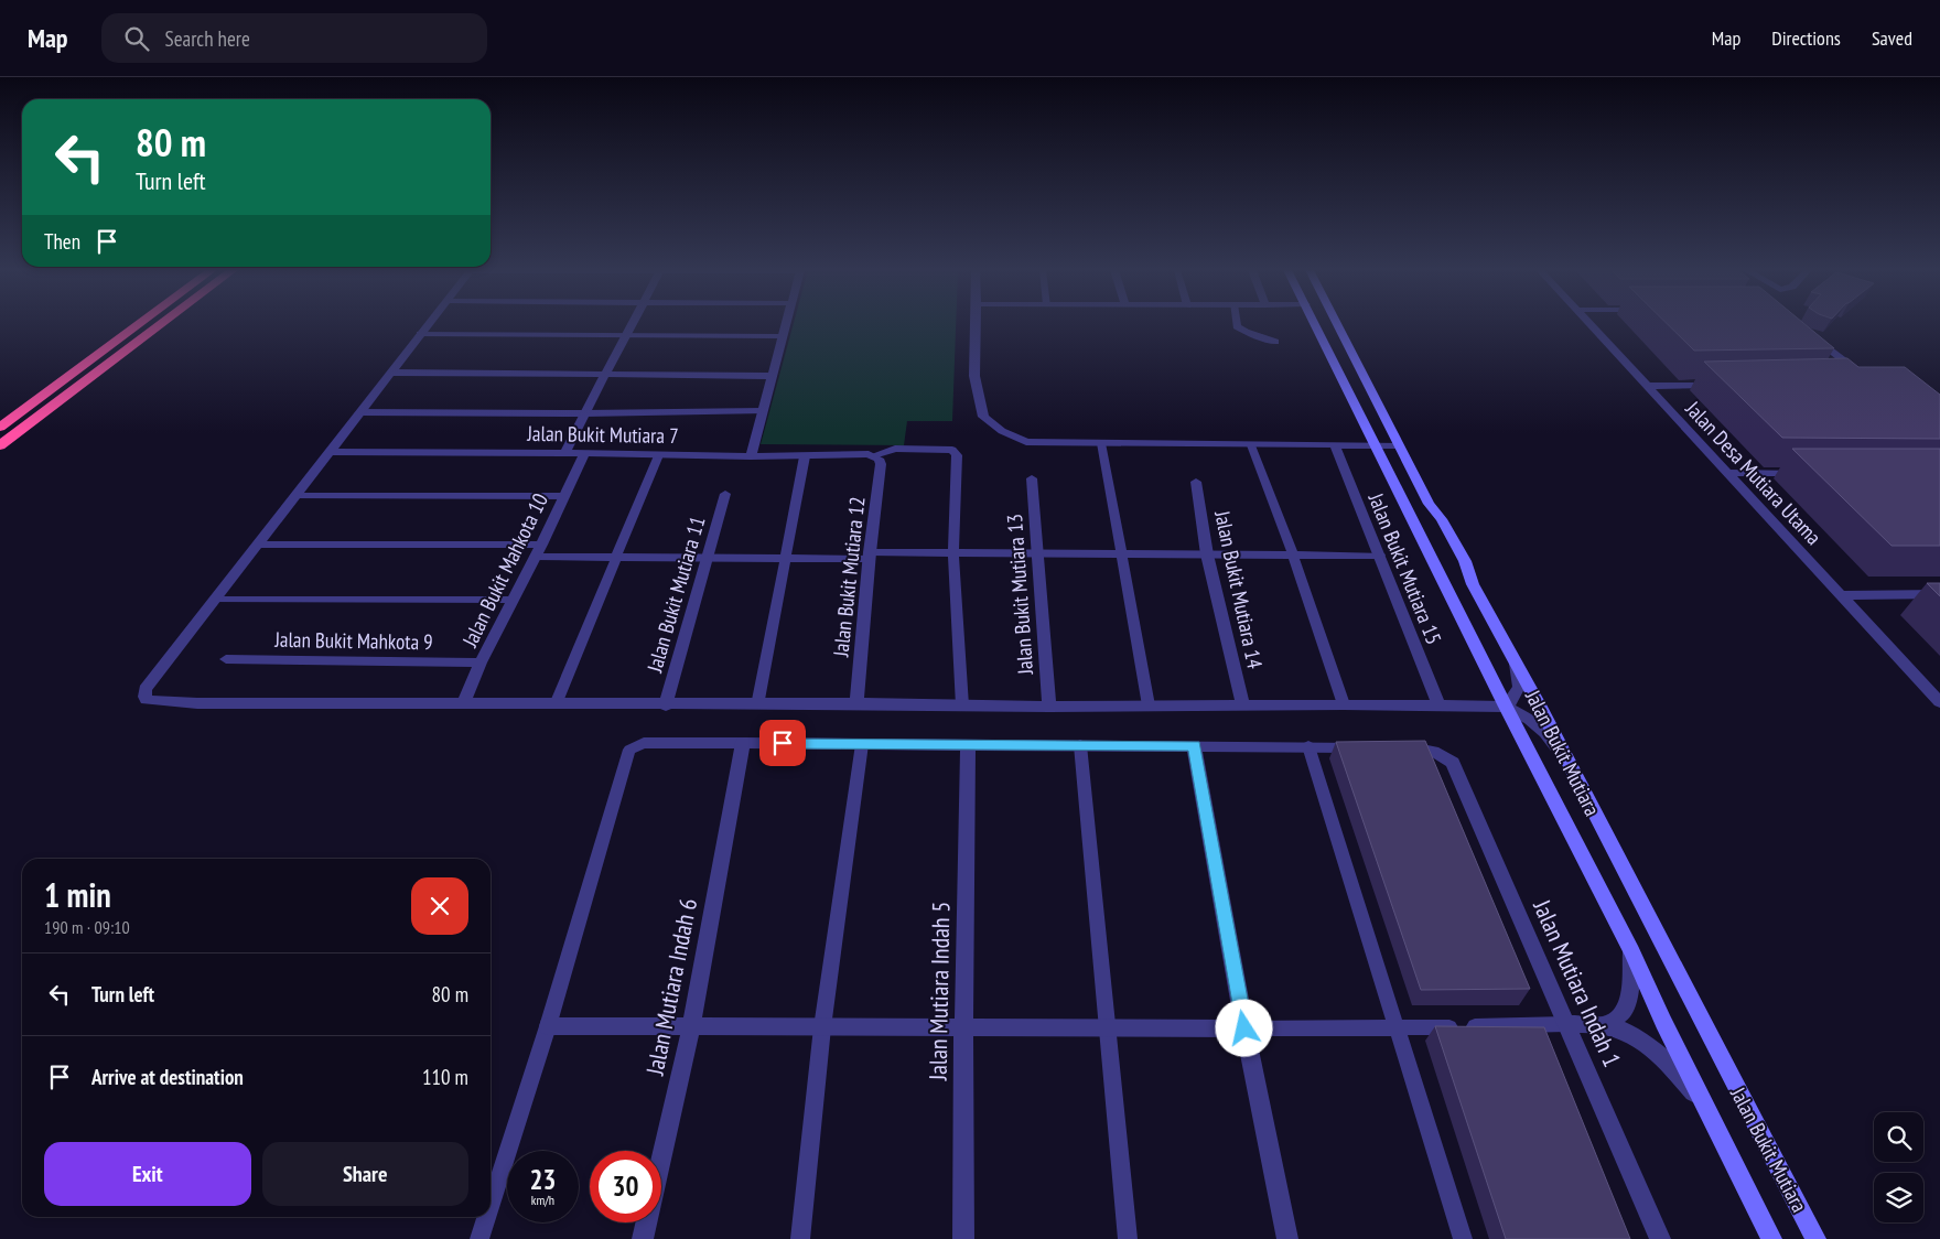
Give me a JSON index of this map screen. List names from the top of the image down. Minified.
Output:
{"streets":{"street":["Jalan Bukit Mutiara 7","Jalan Desa Mutiara Utama","Jalan Bukit Mutiara 15","Jalan Bukit Mahkota 10","Jalan Bukit Mutiara 12","Jalan Bukit Mutiara 14","Jalan Bukit Mutiara 11","Jalan Bukit Mutiara 13","Jalan Bukit Mahkota 9","Jalan Bukit Mutiara","Jalan Mutiara Indah 1","Jalan Mutiara Indah 6","Jalan Mutiara Indah 5"]},"crossings":[["Jalan Bukit Mutiara 7","Jalan Bukit Mahkota 10"],["Jalan Bukit Mutiara 7","Jalan Bukit Mutiara 12"],["Jalan Bukit Mahkota 10","Jalan Bukit Mahkota 9"]],"page":{"header":"Map","search":"Search here","nav":["Map","Directions","Saved"],"turn":["80 m","Turn left"],"then":"Then","heading":["1 min","190 m · 09:10"],"list":[{"name":"Turn left","value":"80 m"},{"name":"Arrive at destination","value":"110 m"}],"buttons":["Exit","Share"],"speed":"23 km/h","limit":"30"}}
